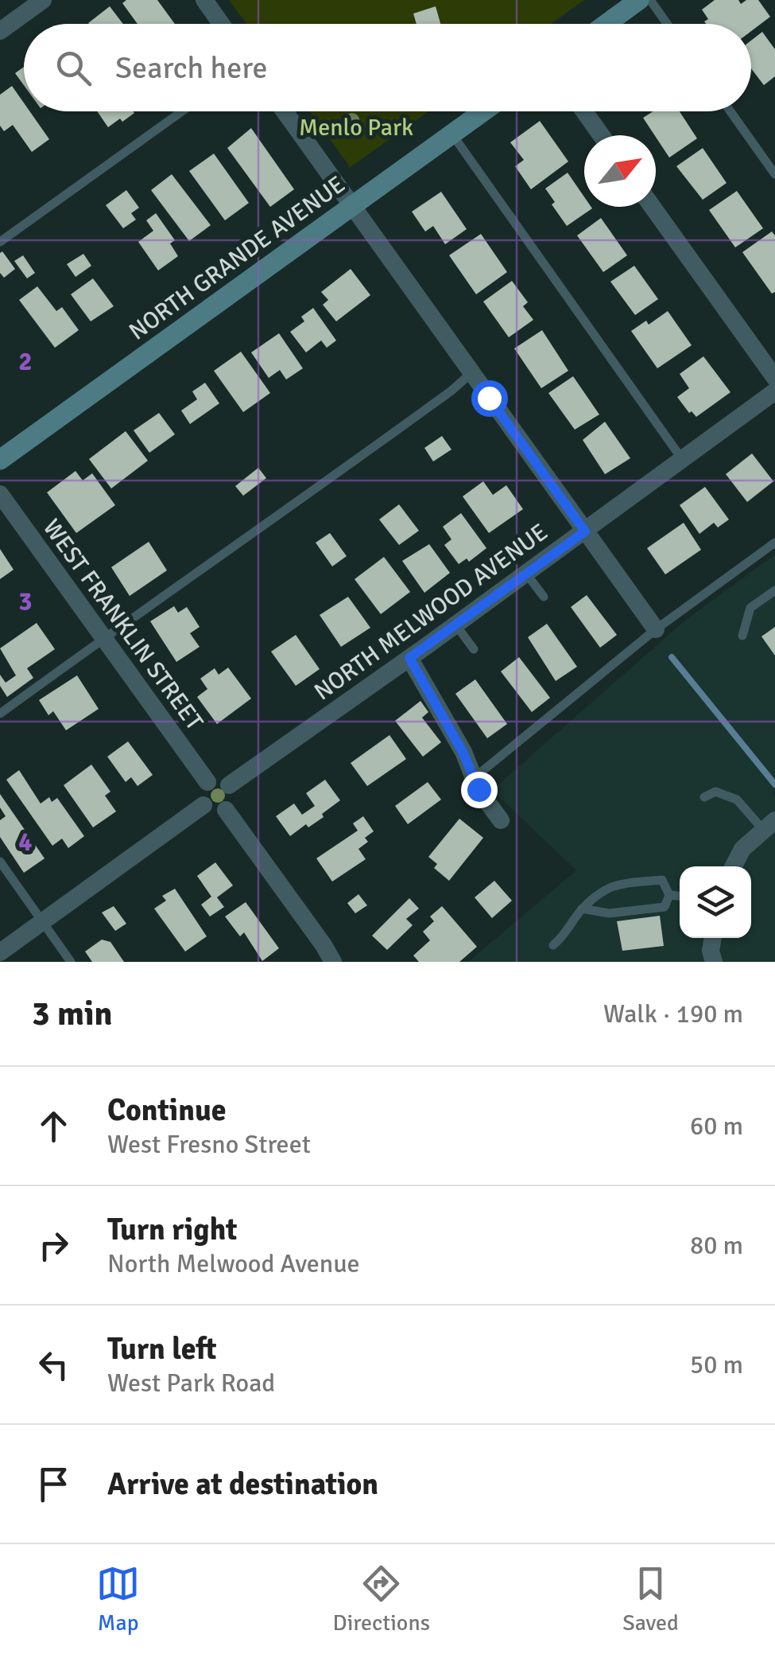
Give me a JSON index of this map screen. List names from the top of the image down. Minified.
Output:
{"streets":{"main road":["NORTH GRANDE AVENUE"],"street":["NORTH MELWOOD AVENUE","WEST FRANKLIN STREET"]},"crossings":[["NORTH MELWOOD AVENUE","WEST FRANKLIN STREET"]],"parks":["Menlo Park"],"north":"top right","page":{"search":"Search here","heading":["3 min","Walk · 190 m"],"list":[["Continue","West Fresno Street","60 m"],["Turn right","North Melwood Avenue","80 m"],["Turn left","West Park Road","50 m"],"Arrive at destination"],"nav":["Map","Directions","Saved"]},"grid":{"rows":["2","3","4"]}}
